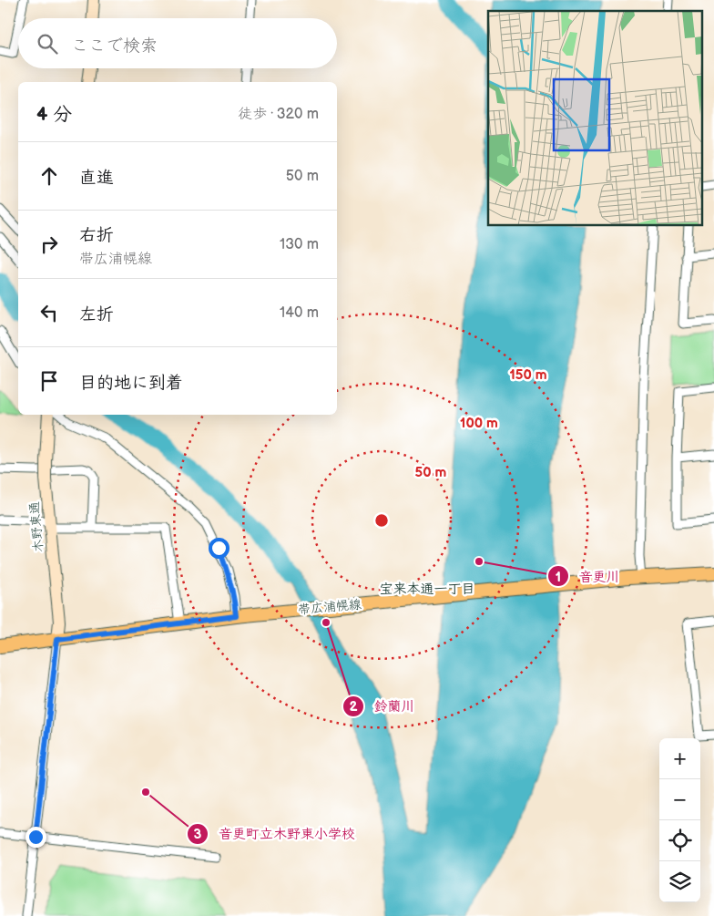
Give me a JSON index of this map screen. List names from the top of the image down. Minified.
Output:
{"streets":{"main road":["帯広浦幌線"],"street":["木野東通"]},"crossings":[["木野東通","帯広浦幌線"]],"districts":["宝来本通一丁目"],"places":["音更川","鈴蘭川","音更町立木野東小学校"],"page":{"search":"ここで検索","heading":["4 分","徒歩 · 320 m"],"list":[["直進","50 m"],["右折","帯広浦幌線","130 m"],["左折","140 m"],"目的地に到着"],"map_buttons":["+","−"]},"rings":["150 m","100 m","50 m"]}
